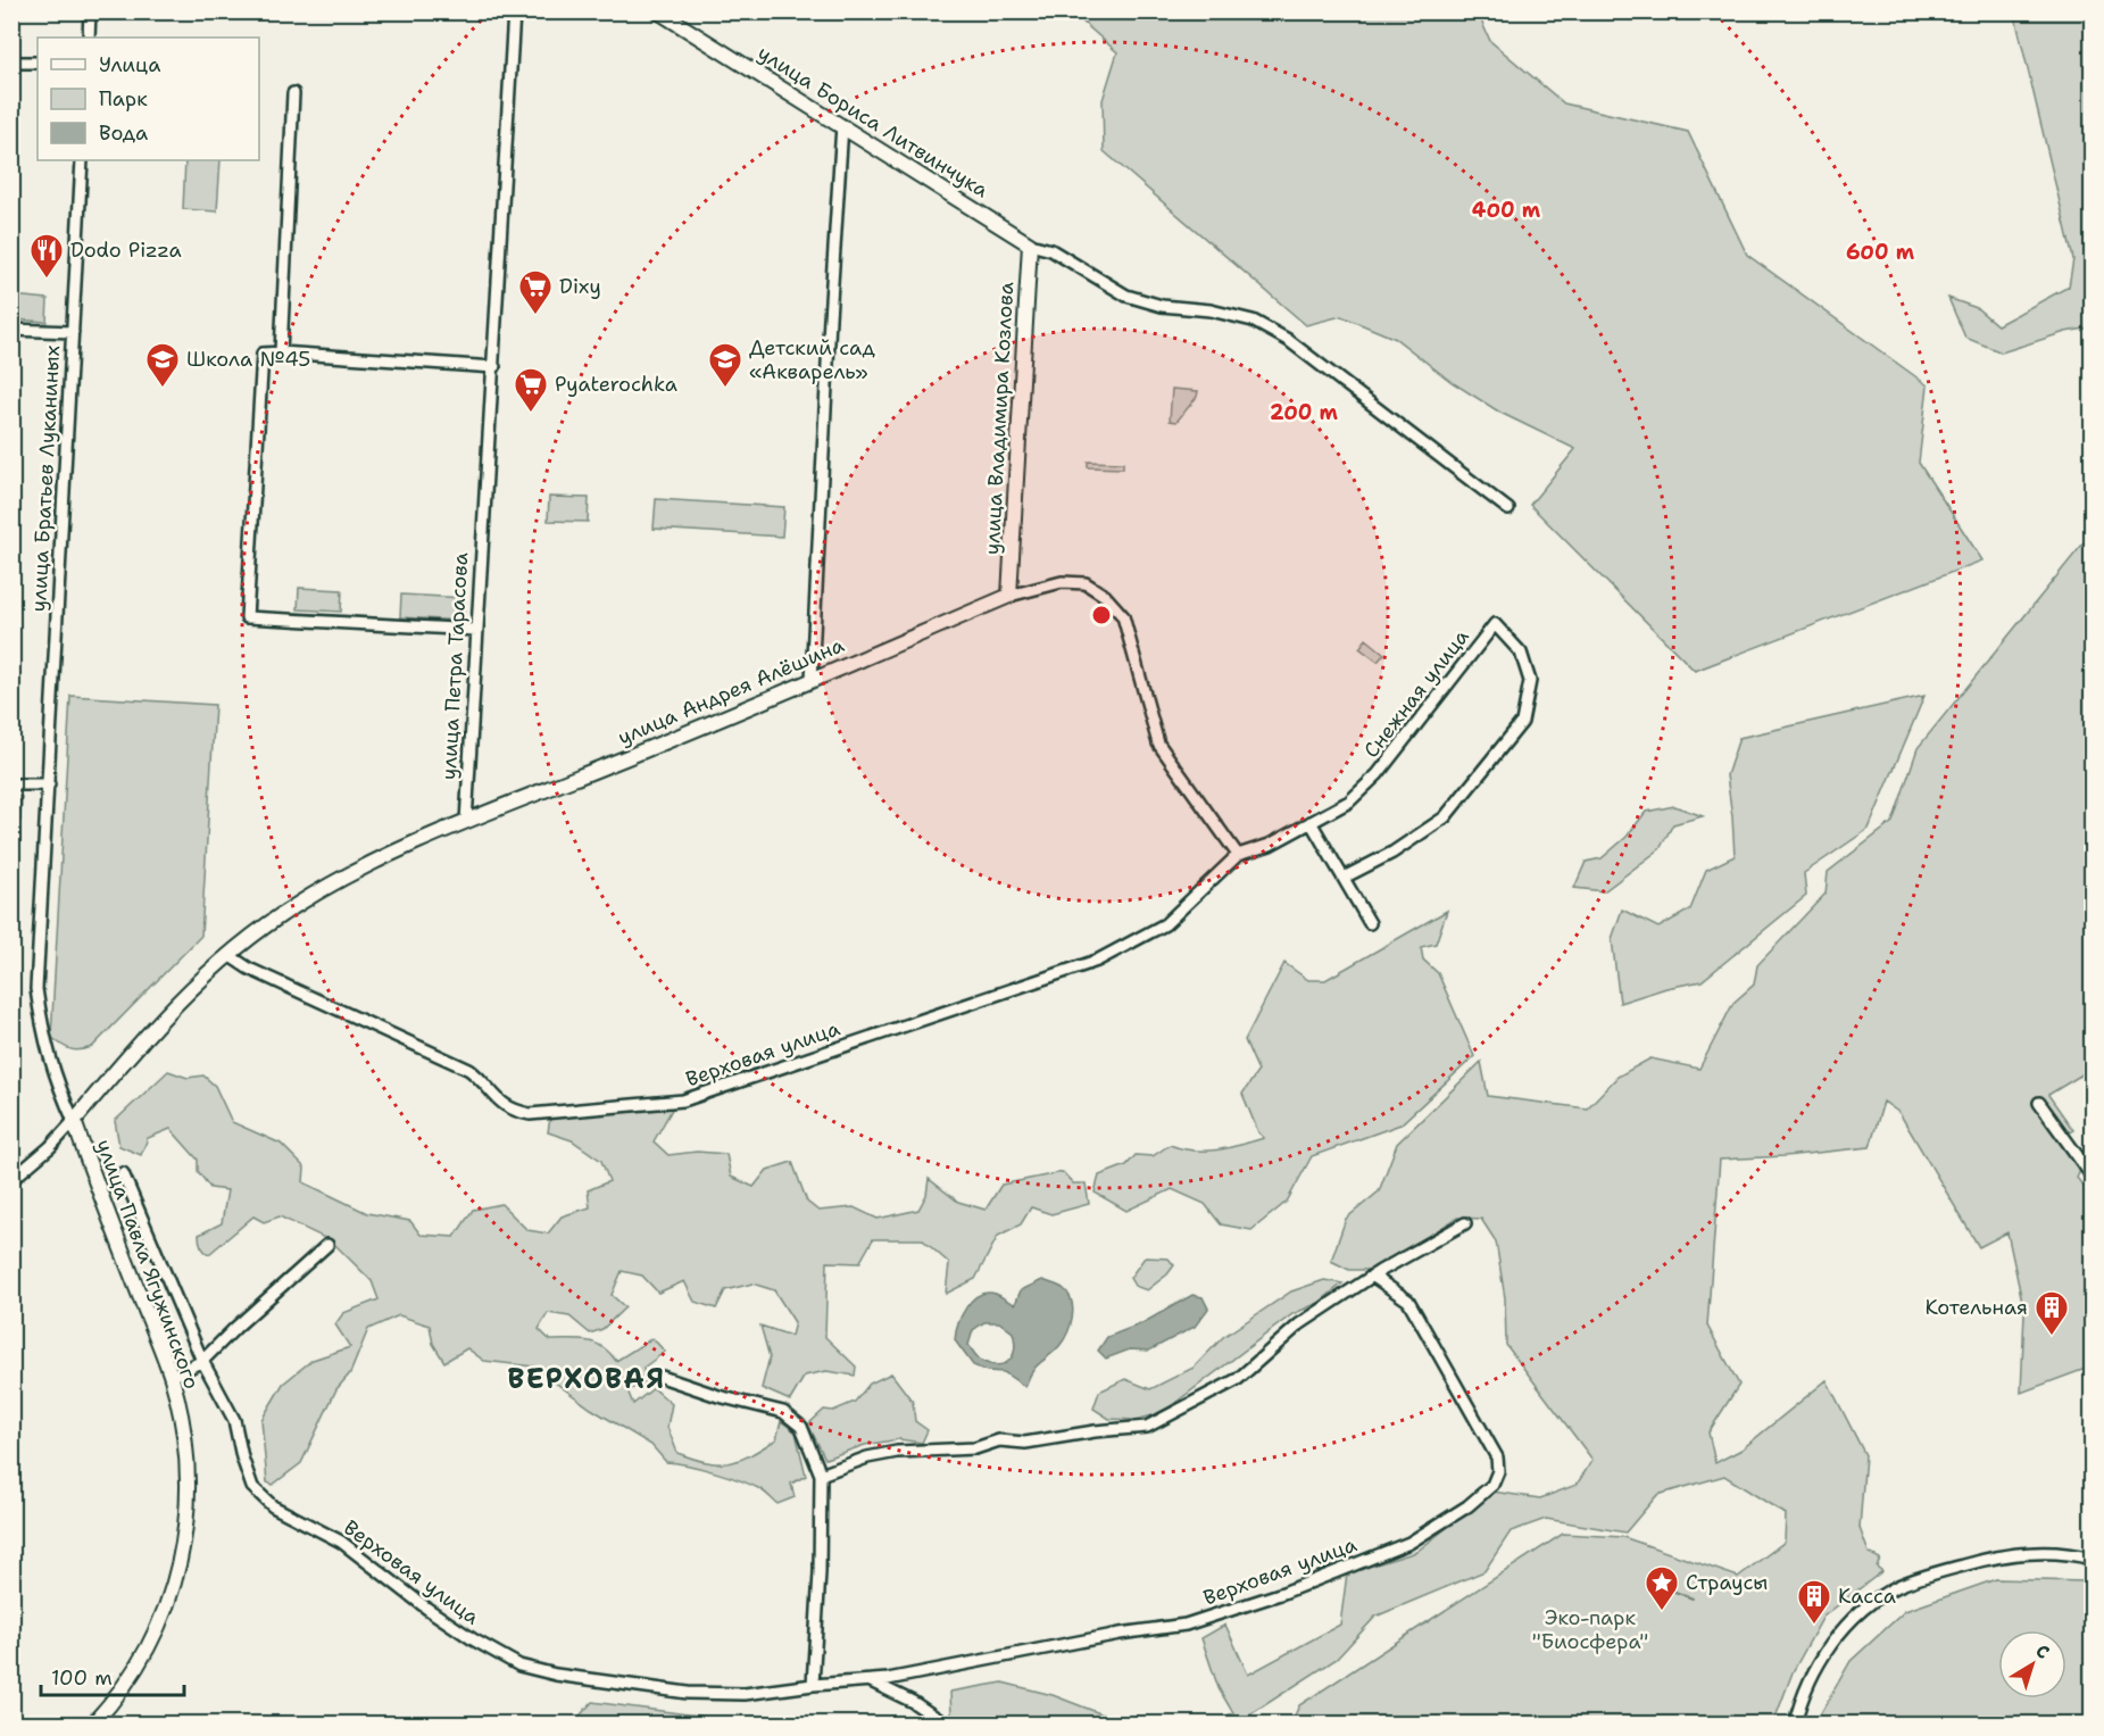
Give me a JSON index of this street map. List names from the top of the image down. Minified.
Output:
{"streets":{"street":["улица Бориса Литвинчука","улица Владимира Козлова","улица Братьев Луканиных","улица Петра Тарасова","улица Андрея Алёшина","Снежная улица","Верховая улица","улица Павла Ягужинского"]},"crossings":[["улица Бориса Литвинчука","улица Владимира Козлова"],["улица Владимира Козлова","улица Андрея Алёшина"],["улица Братьев Луканиных","улица Павла Ягужинского"],["улица Петра Тарасова","улица Андрея Алёшина"],["Снежная улица","Верховая улица"]],"districts":["ВЕРХОВАЯ"],"parks":["Эко-парк \"Биосфера\""],"places":{"restaurant":["Dodo Pizza"],"supermarket":["Dixy","Pyaterochka"],"school or university":["Школа №45","Детский сад «Акварель»"],"building":["Котельная","Касса"],"place":["Страусы"]},"legend":["Улица","Парк","Вода"],"scale_bar":"100 m","north":"top right","rings":["400 m","600 m","200 m"]}
